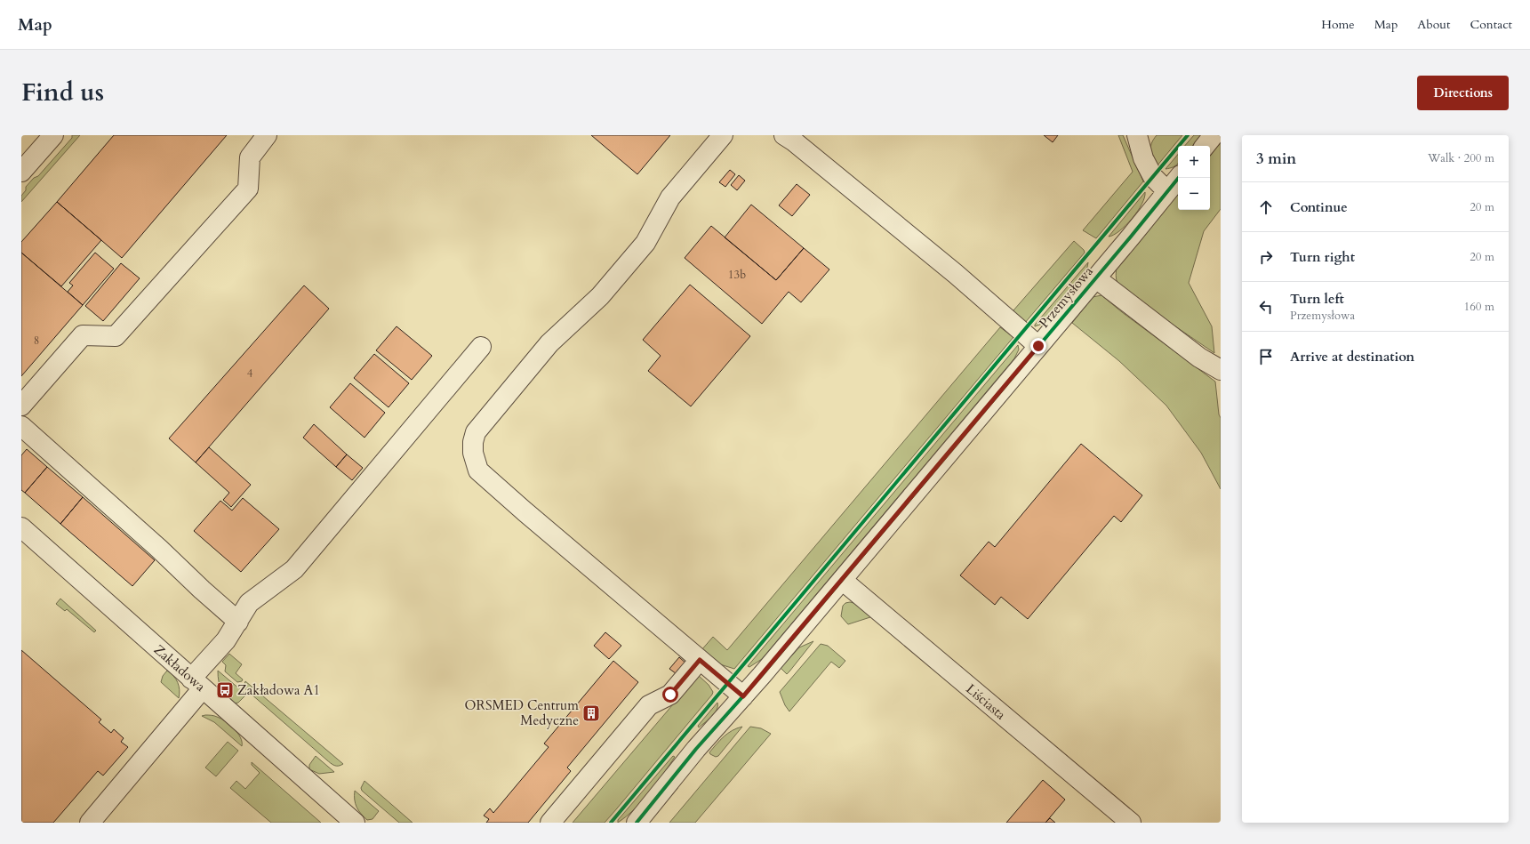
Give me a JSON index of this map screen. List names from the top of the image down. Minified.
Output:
{"streets":{"street":["Przemysłowa","Zakładowa","Liściasta"]},"crossings":[["Przemysłowa","Liściasta"]],"places":{"bus stop":["Zakładowa A1"],"building":["ORSMED Centrum Medyczne"]},"house_numbers":["13b","8","4"],"page":{"header":"Map","nav":["Home","Map","About","Contact"],"title":"Find us","buttons":"Directions","heading":["3 min","Walk · 200 m"],"map_buttons":["+","−"],"list":[["Continue","20 m"],["Turn right","20 m"],["Turn left","Przemysłowa","160 m"],"Arrive at destination"]}}
